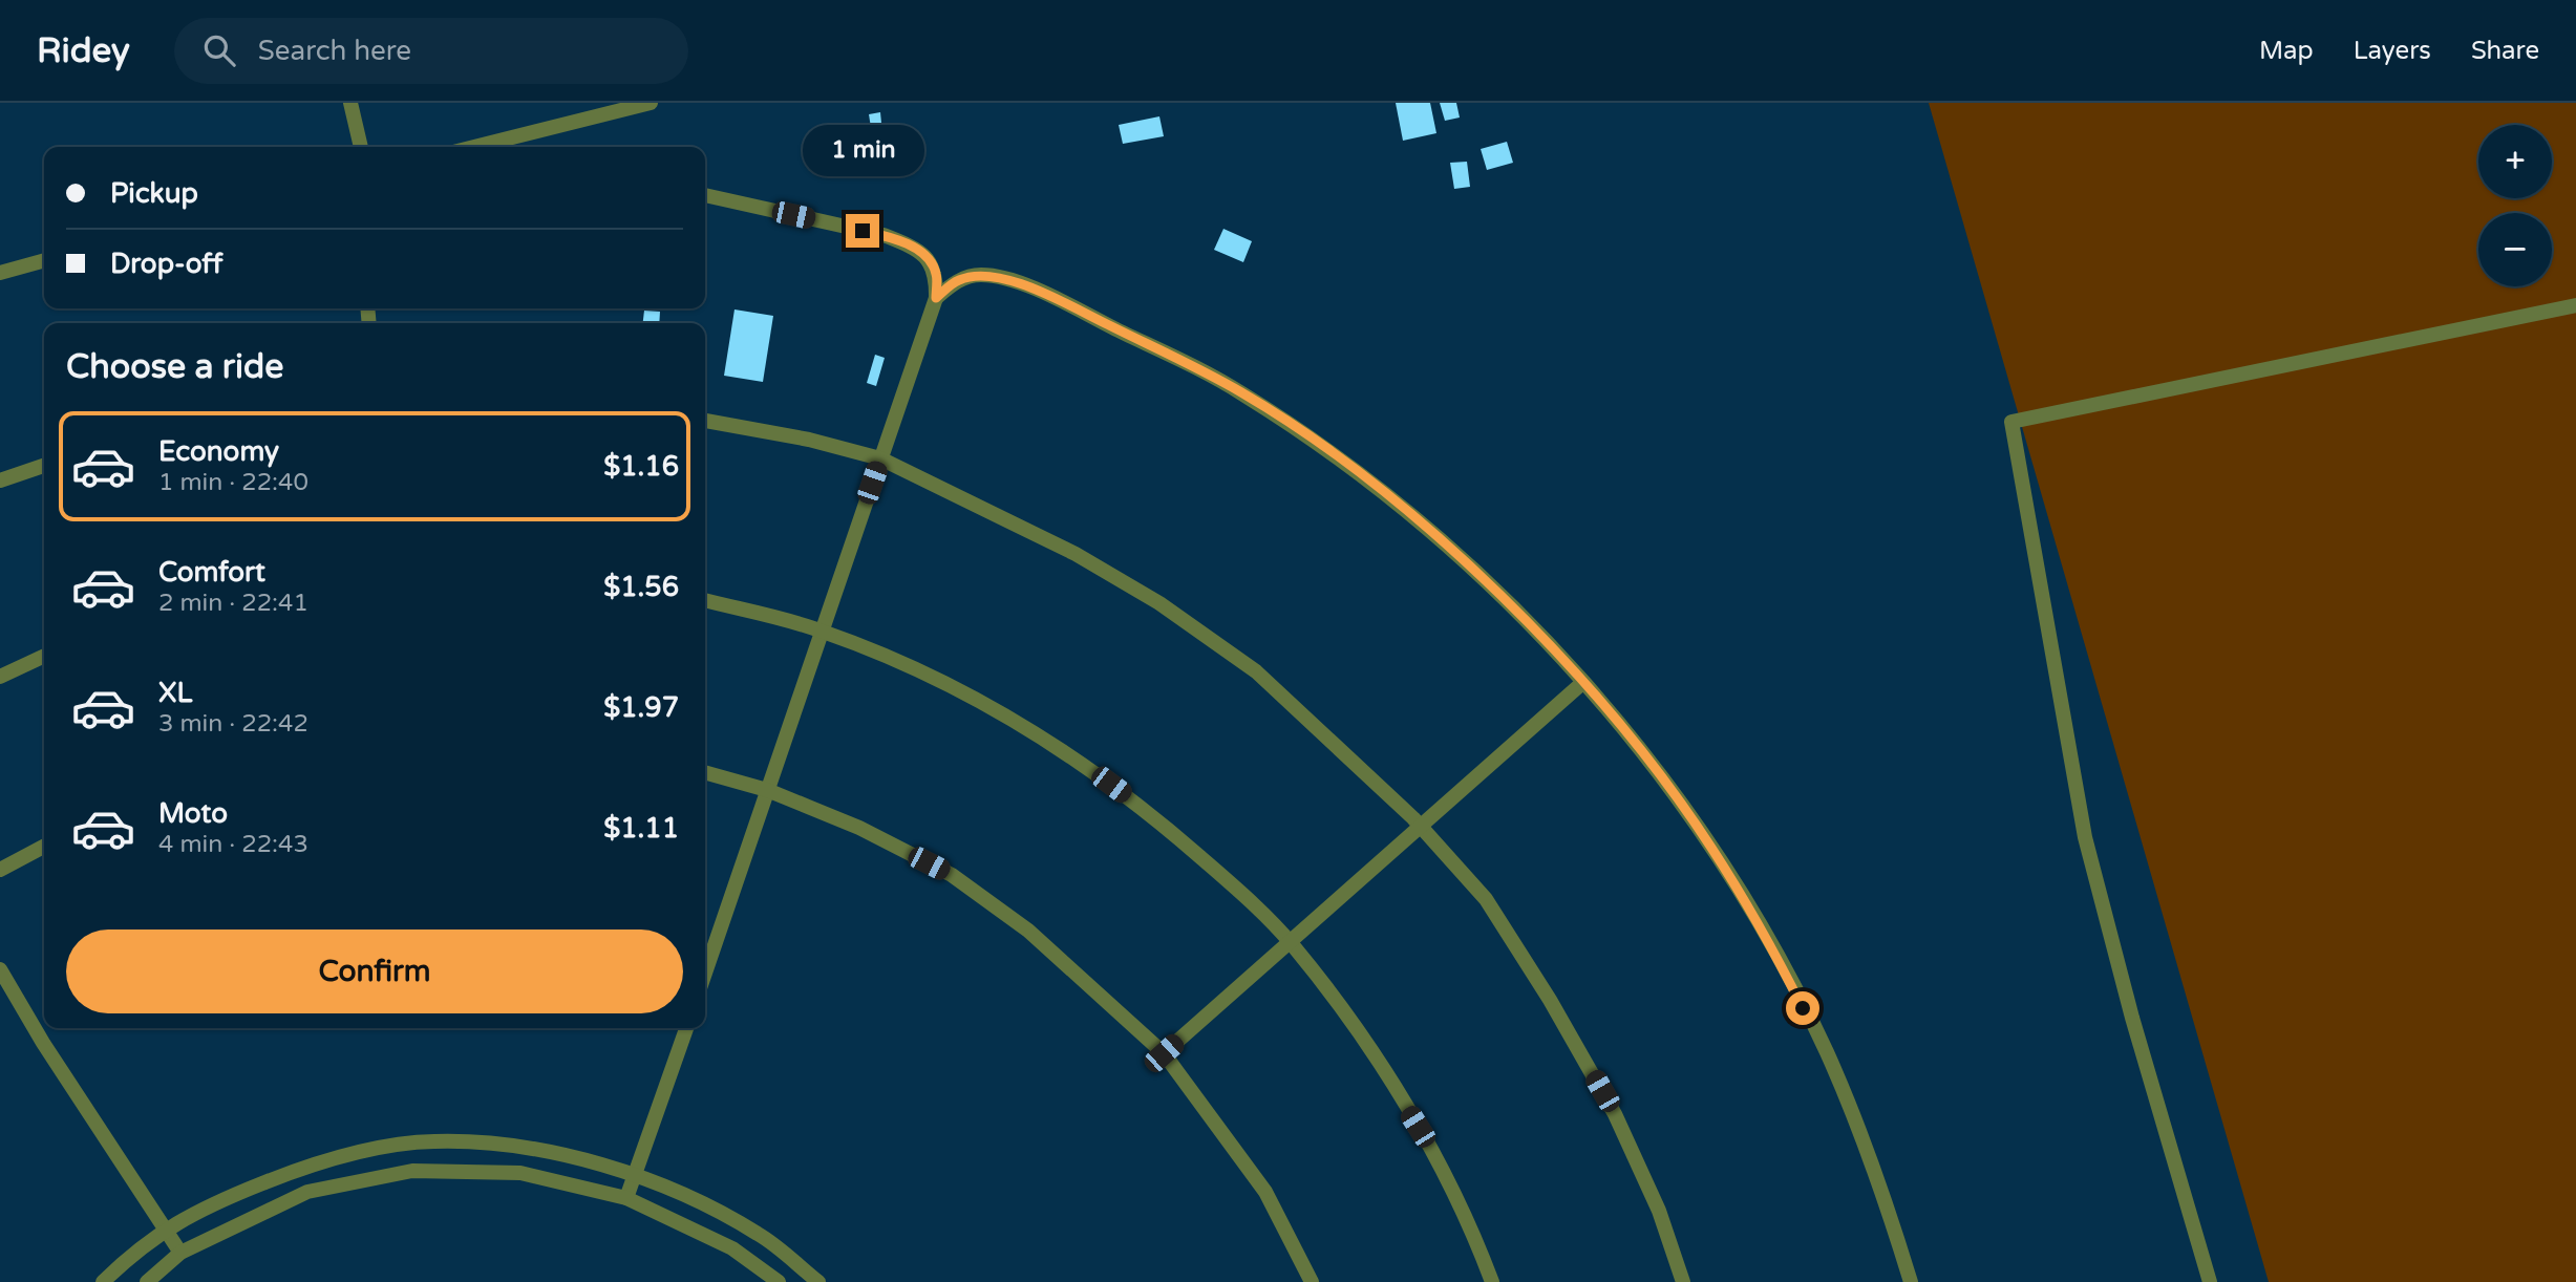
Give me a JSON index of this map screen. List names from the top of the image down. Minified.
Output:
{"page":{"header":"Ridey","search":"Search here","nav":["Map","Layers","Share"],"map_buttons":["+","−"],"bubble":"1 min","banner":["Pickup","Drop-off"],"heading":"Choose a ride","list":[{"name":"Economy","note":"1 min · 22:40","value":"$1.16"},{"name":"Comfort","note":"2 min · 22:41","value":"$1.56"},{"name":"XL","note":"3 min · 22:42","value":"$1.97"},{"name":"Moto","note":"4 min · 22:43","value":"$1.11"}],"buttons":"Confirm"}}
